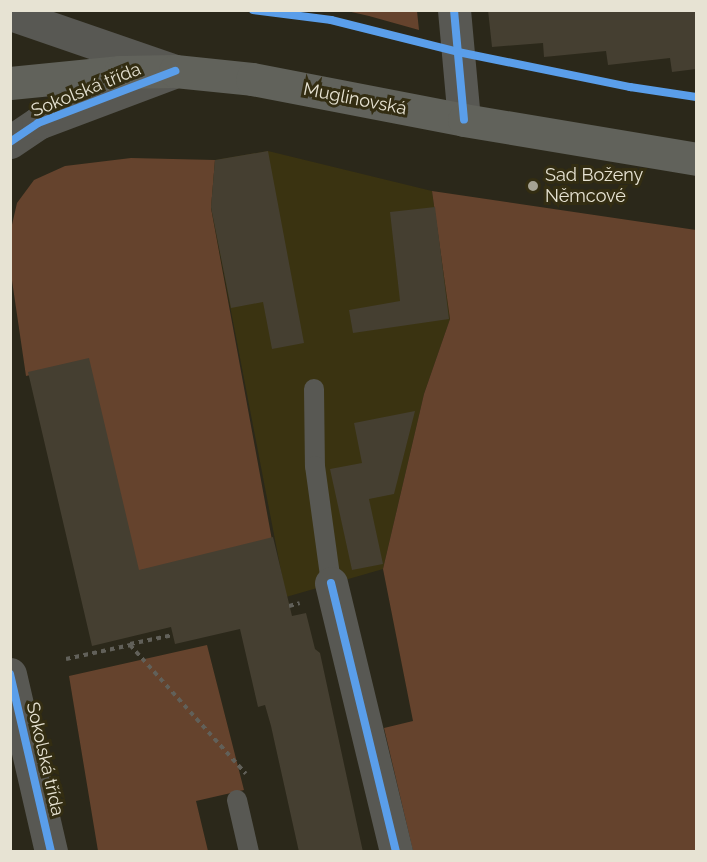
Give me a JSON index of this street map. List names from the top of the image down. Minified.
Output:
{"streets":{"main road":["Muglinovská"],"street":["Sokolská třída"]},"crossings":[["Sokolská třída","Muglinovská"]],"places":["Sad Boženy Němcové"]}
